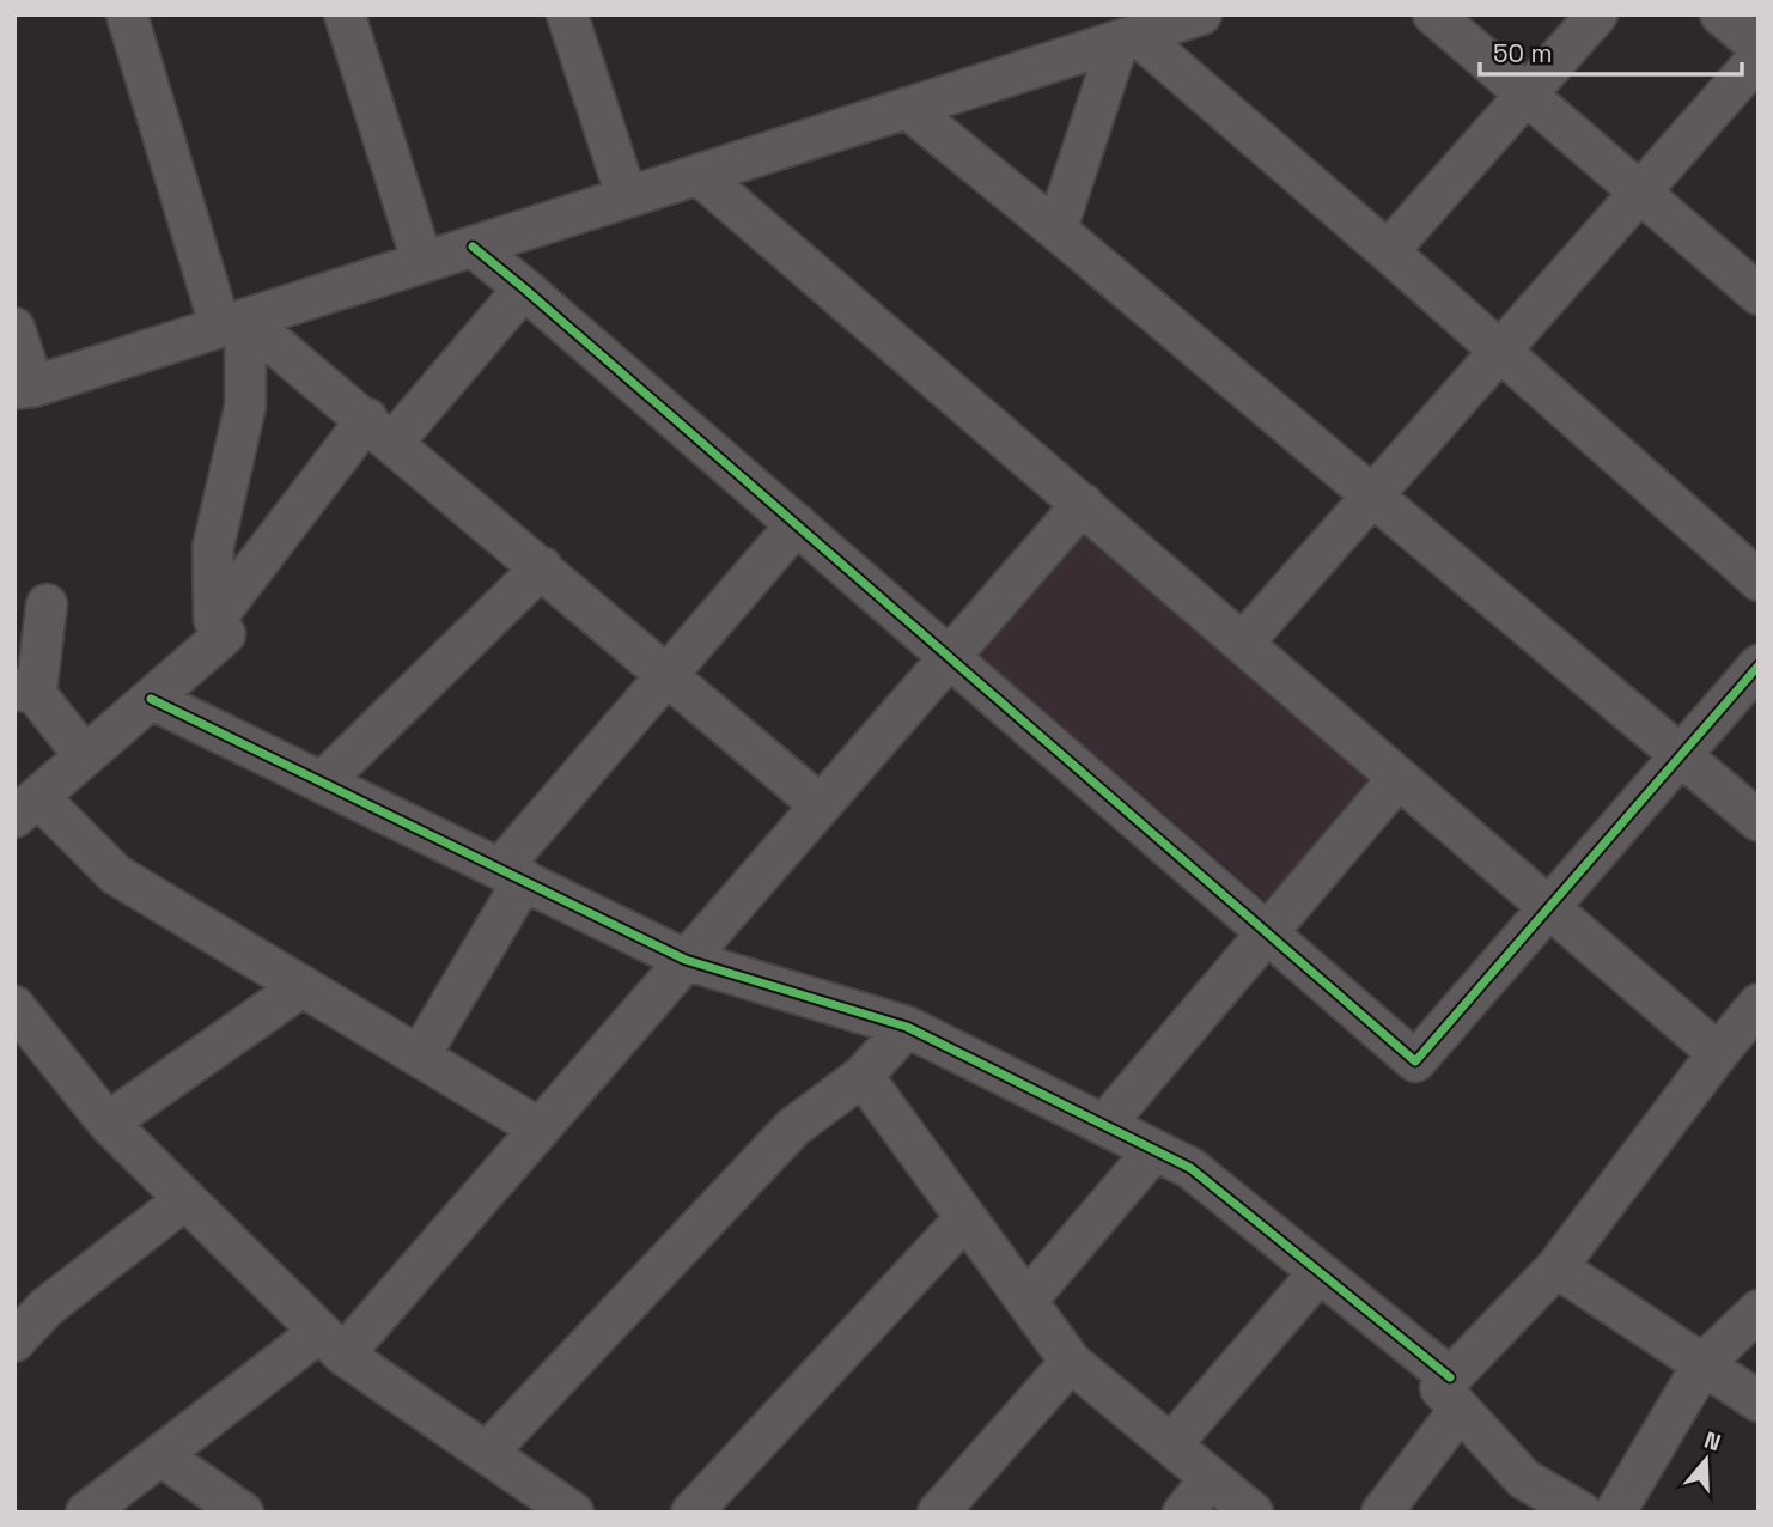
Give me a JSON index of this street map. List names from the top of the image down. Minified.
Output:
{"scale_bar":"50 m","north":"top"}
